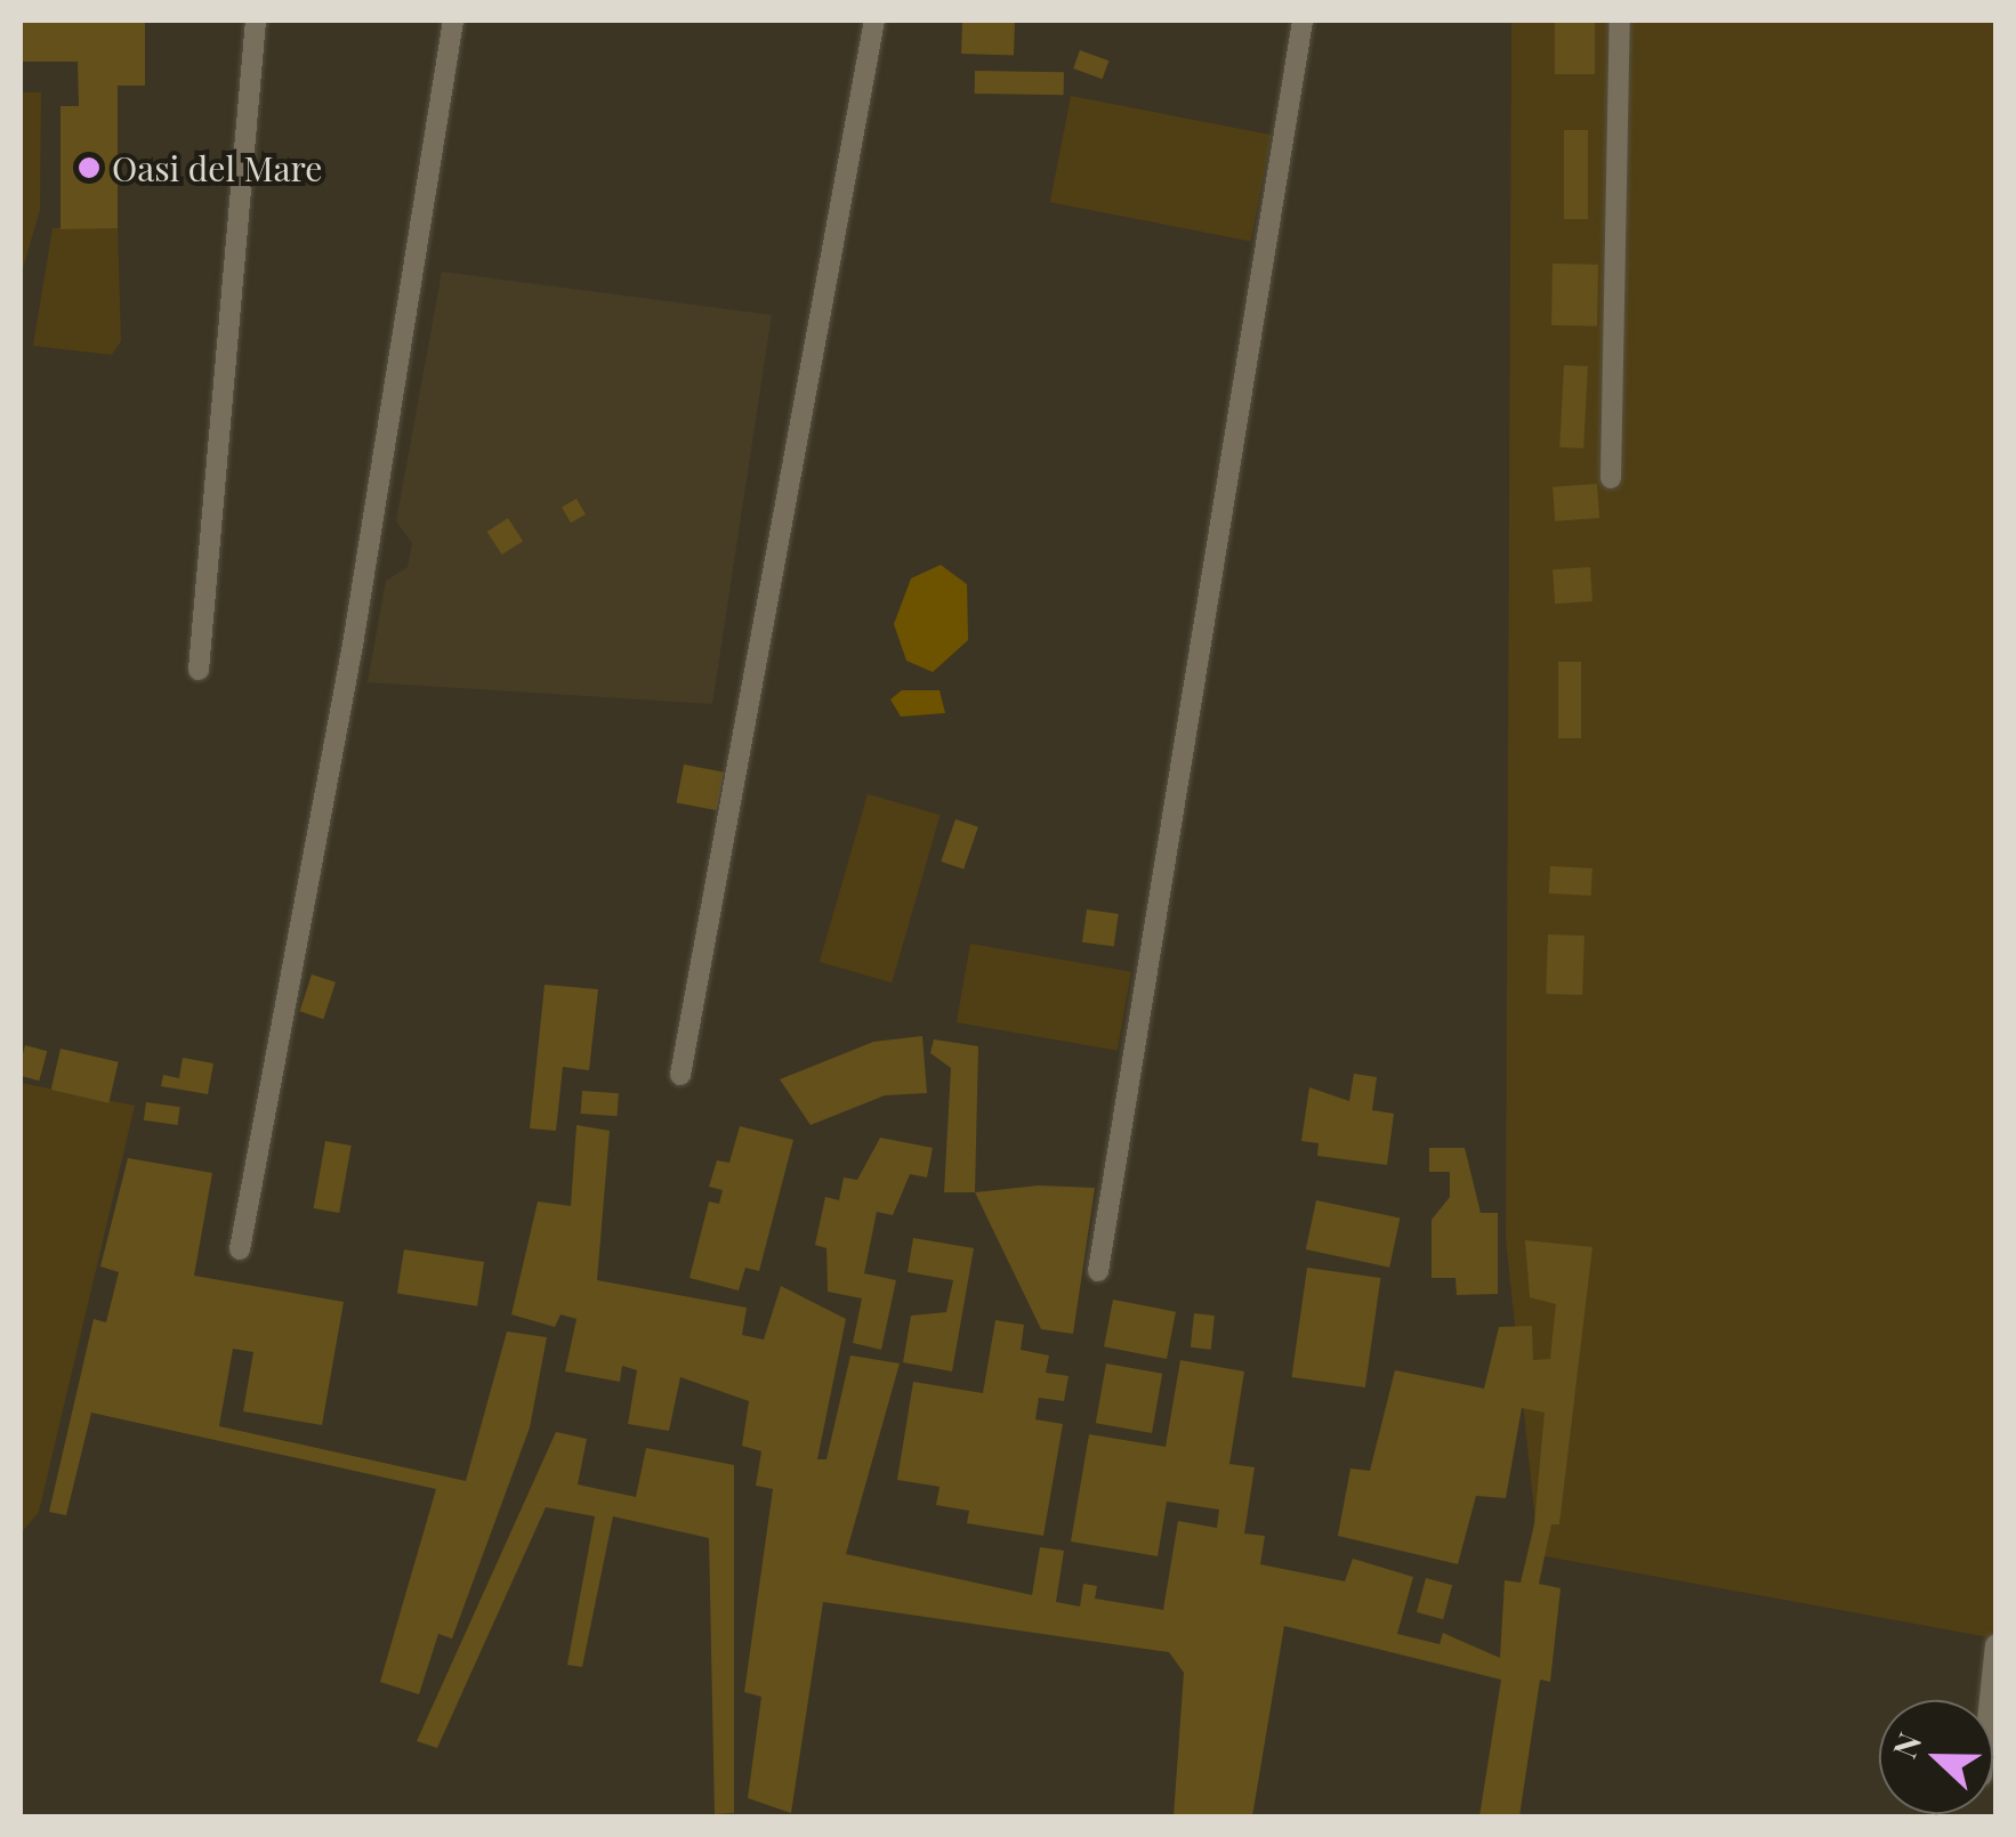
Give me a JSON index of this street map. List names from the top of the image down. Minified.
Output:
{"places":["Oasi del Mare"],"north":"left"}
